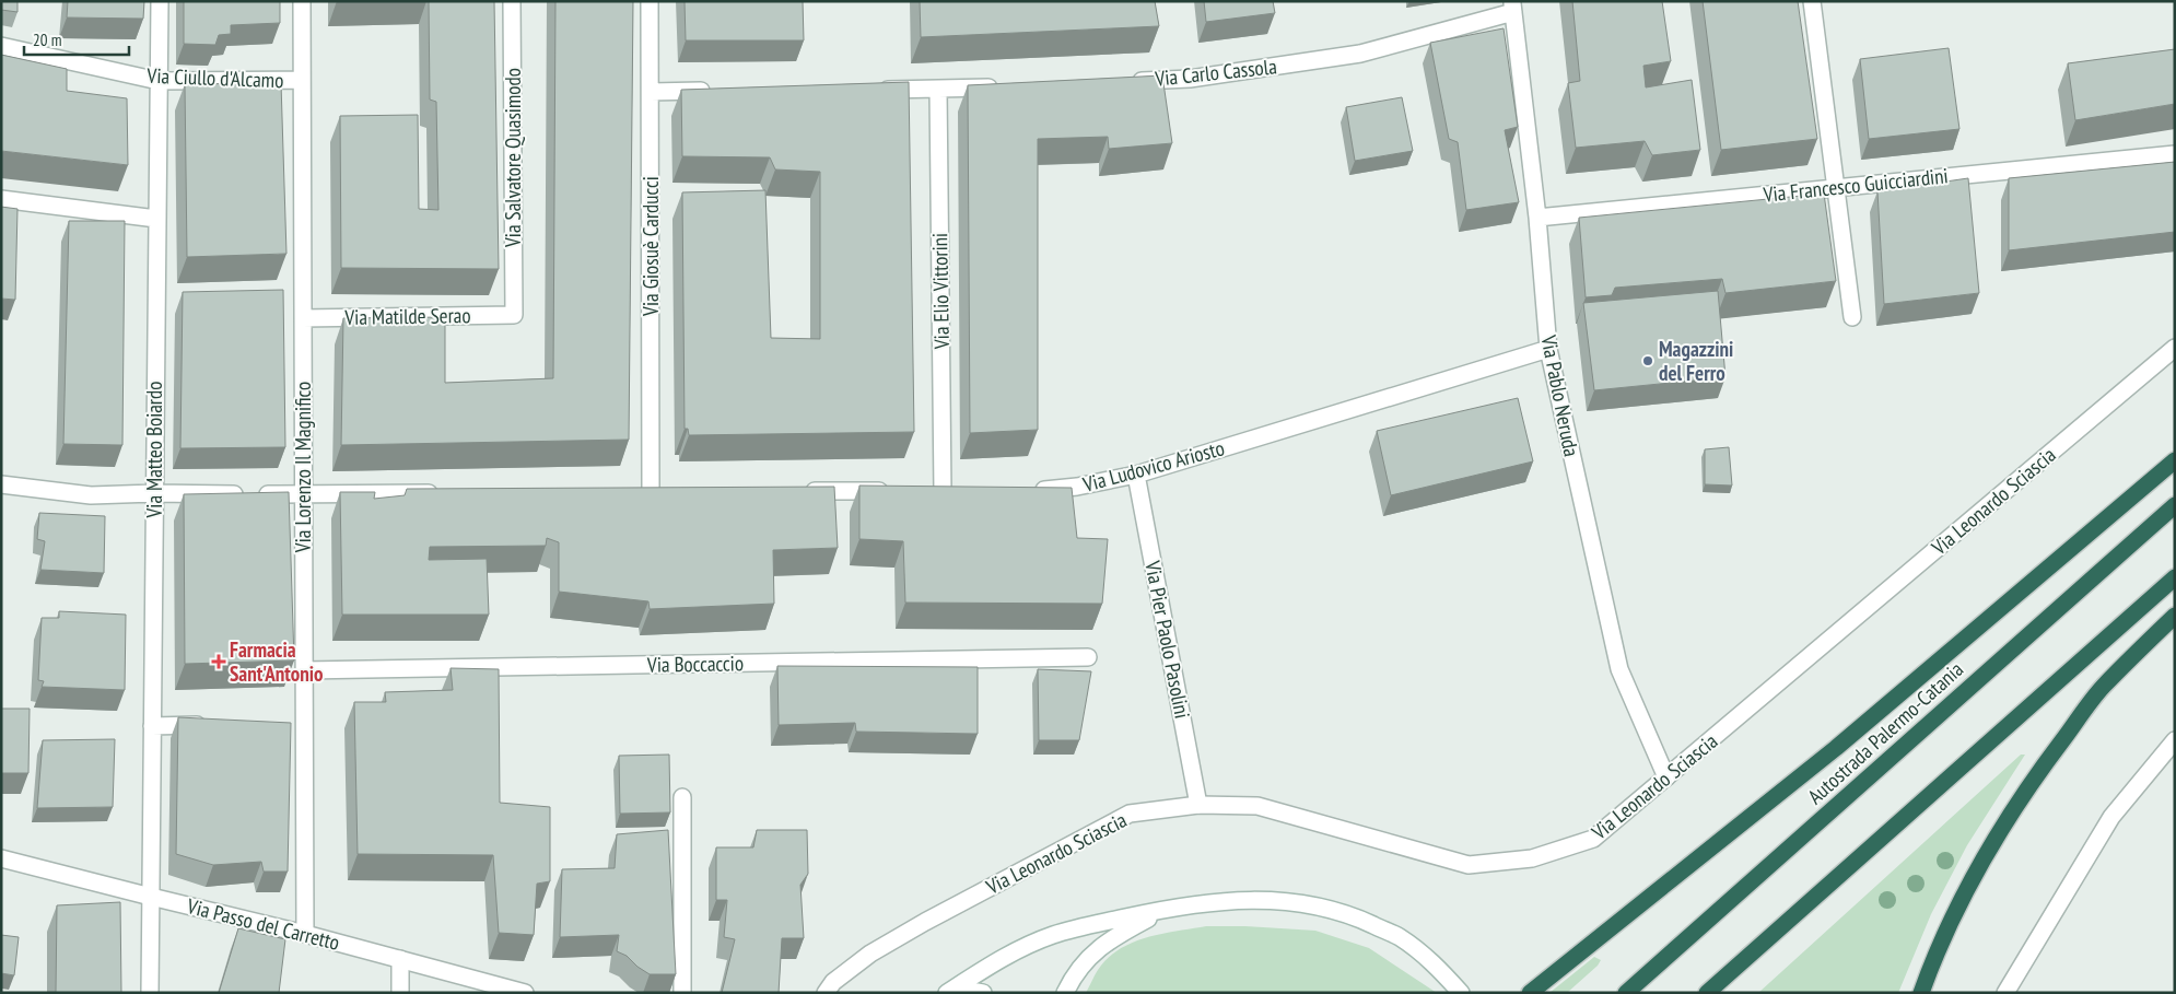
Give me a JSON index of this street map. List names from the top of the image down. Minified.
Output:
{"streets":{"highway":["Autostrada Palermo-Catania"],"street":["Via Carlo Cassola","Via Ciullo d'Alcamo","Via Salvatore Quasimodo","Via Francesco Guicciardini","Via Giosuè Carducci","Via Elio Vittorini","Via Matilde Serao","Via Pablo Neruda","Via Matteo Boiardo","Via Ludovico Ariosto","Via Lorenzo Il Magnifico","Via Leonardo Sciascia","Via Pier Paolo Pasolini","Via Boccaccio","Via Passo del Carretto"]},"crossings":[["Via Carlo Cassola","Via Pablo Neruda"],["Via Ciullo d'Alcamo","Via Matteo Boiardo"],["Via Ciullo d'Alcamo","Via Lorenzo Il Magnifico"],["Via Salvatore Quasimodo","Via Matilde Serao"],["Via Francesco Guicciardini","Via Pablo Neruda"],["Via Matilde Serao","Via Lorenzo Il Magnifico"],["Via Pablo Neruda","Via Ludovico Ariosto"],["Via Pablo Neruda","Via Leonardo Sciascia"],["Via Matteo Boiardo","Via Passo del Carretto"],["Via Ludovico Ariosto","Via Pier Paolo Pasolini"],["Via Lorenzo Il Magnifico","Via Boccaccio"],["Via Lorenzo Il Magnifico","Via Passo del Carretto"],["Via Leonardo Sciascia","Via Pier Paolo Pasolini"]],"places":{"other":["Magazzini del Ferro"],"health":["Farmacia Sant'Antonio"]},"scale_bar":"20 m"}
